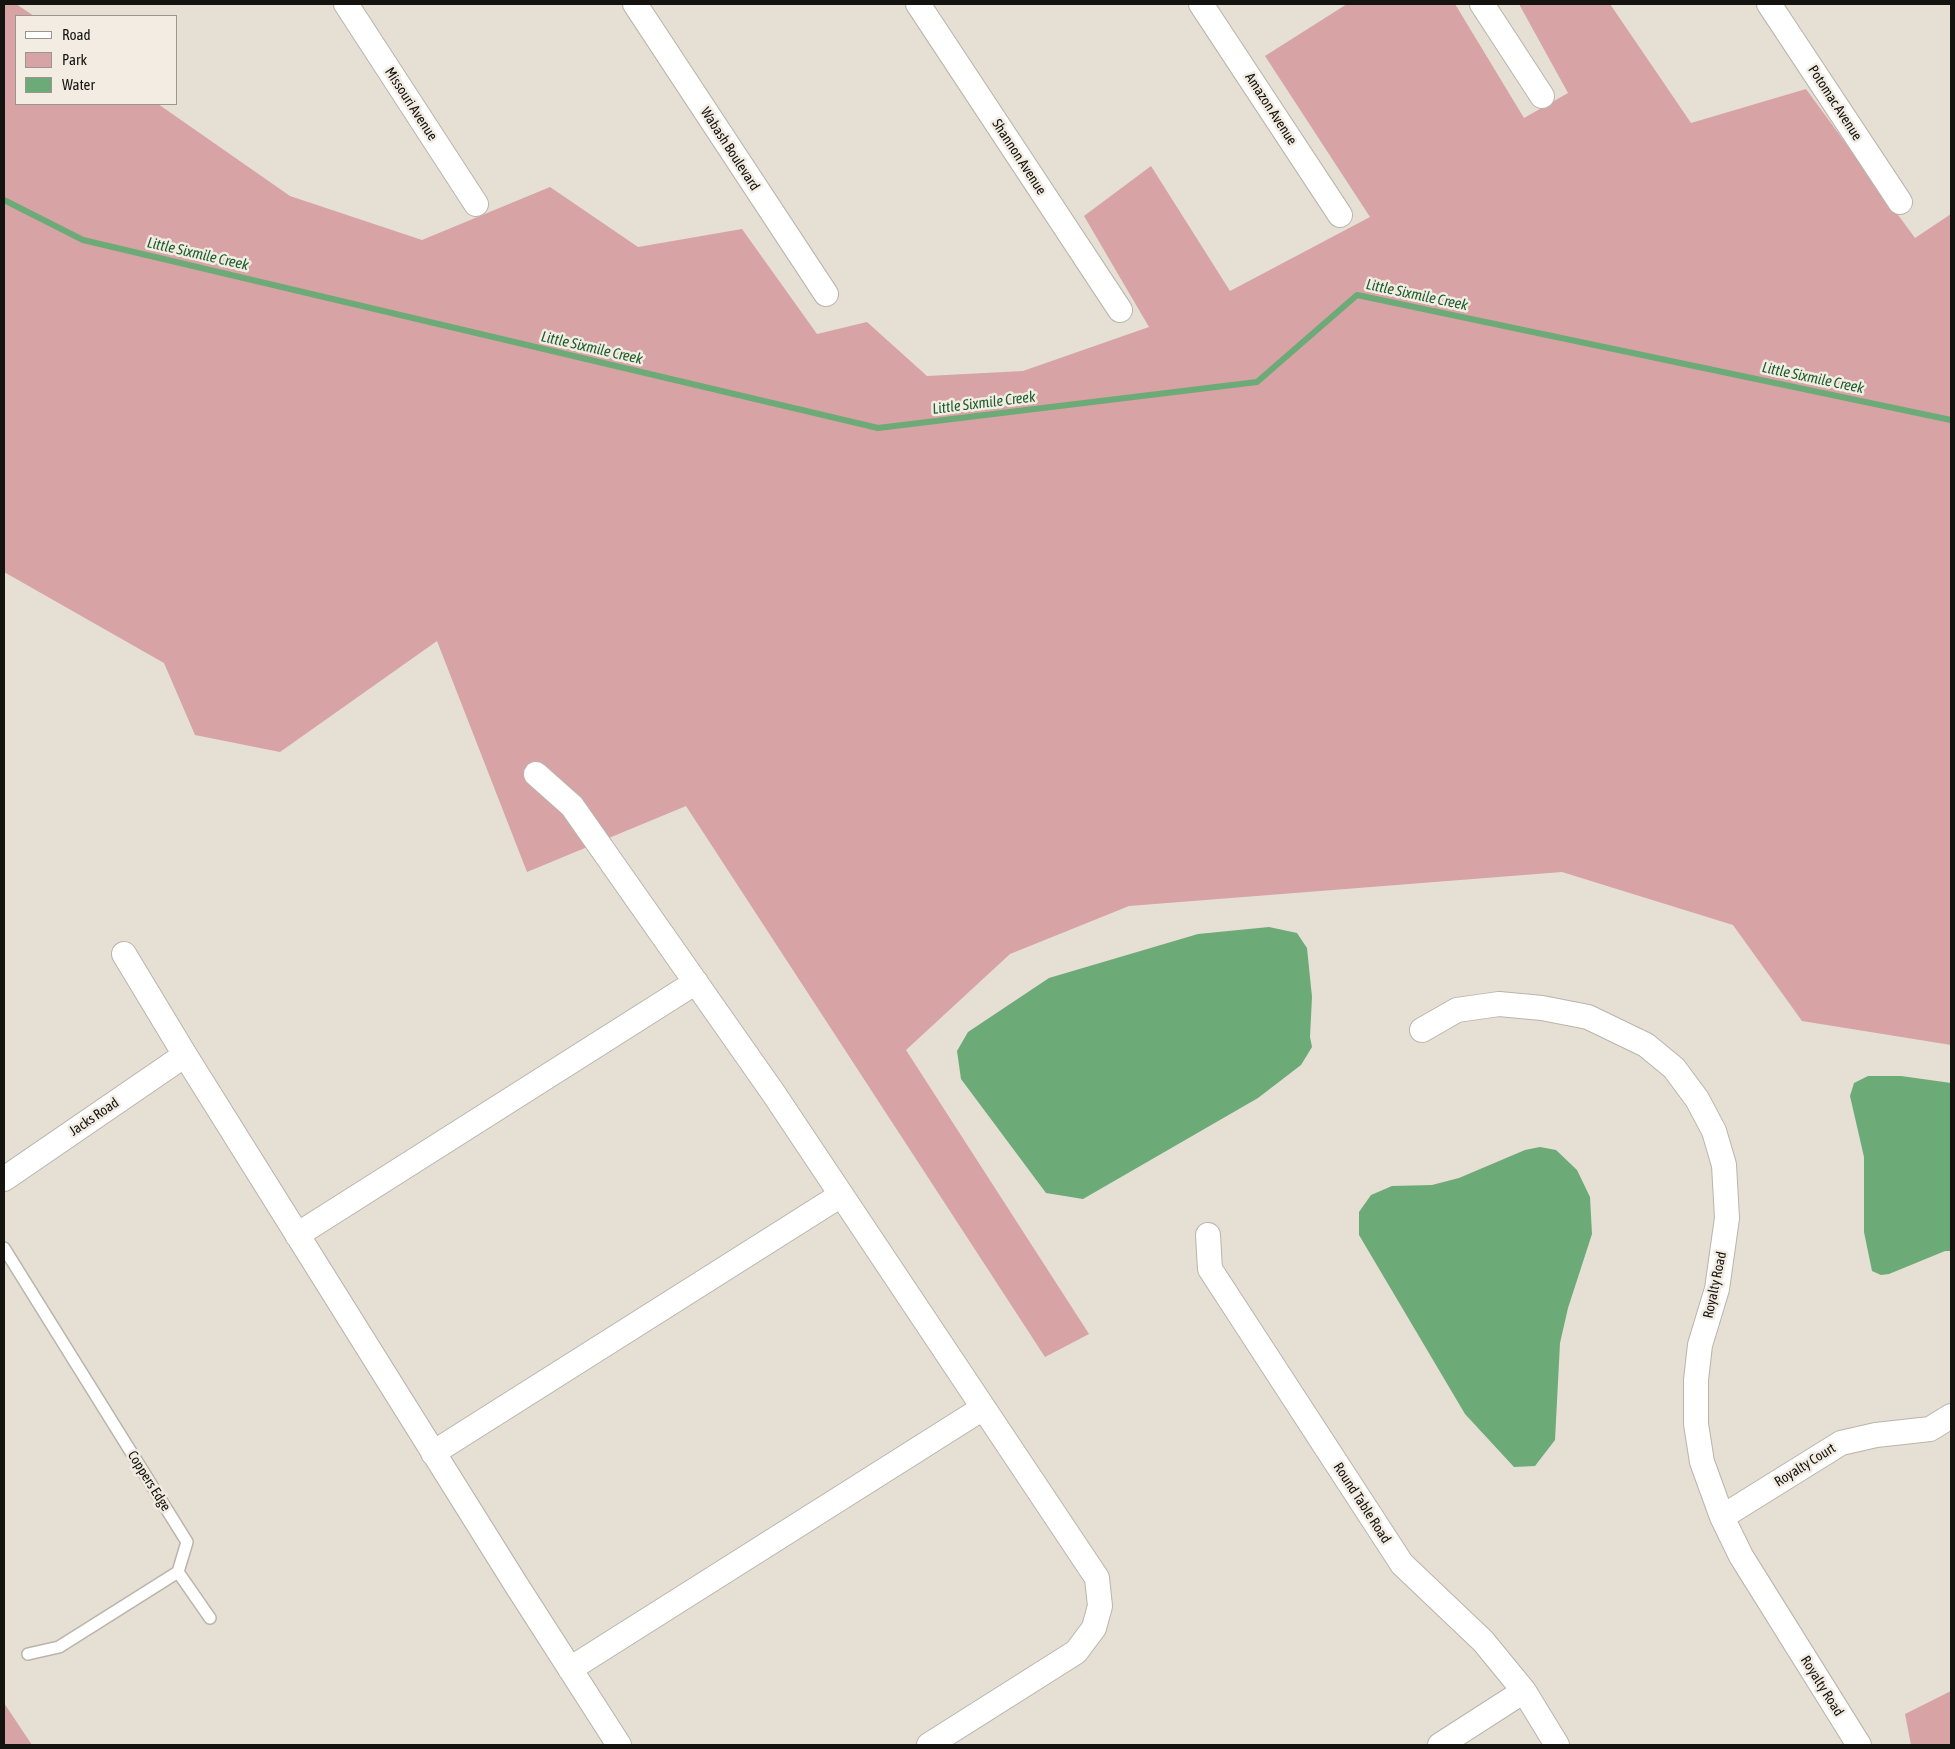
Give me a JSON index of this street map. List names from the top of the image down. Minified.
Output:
{"streets":{"street":["Potomac Avenue","Missouri Avenue","Amazon Avenue","Wabash Boulevard","Shannon Avenue","Jacks Road","Royalty Road","Royalty Court","Round Table Road"],"lane":["Coppers Edge"]},"crossings":[["Royalty Road","Royalty Court"]],"water":["Little Sixmile Creek"],"legend":["Road","Park","Water"]}
